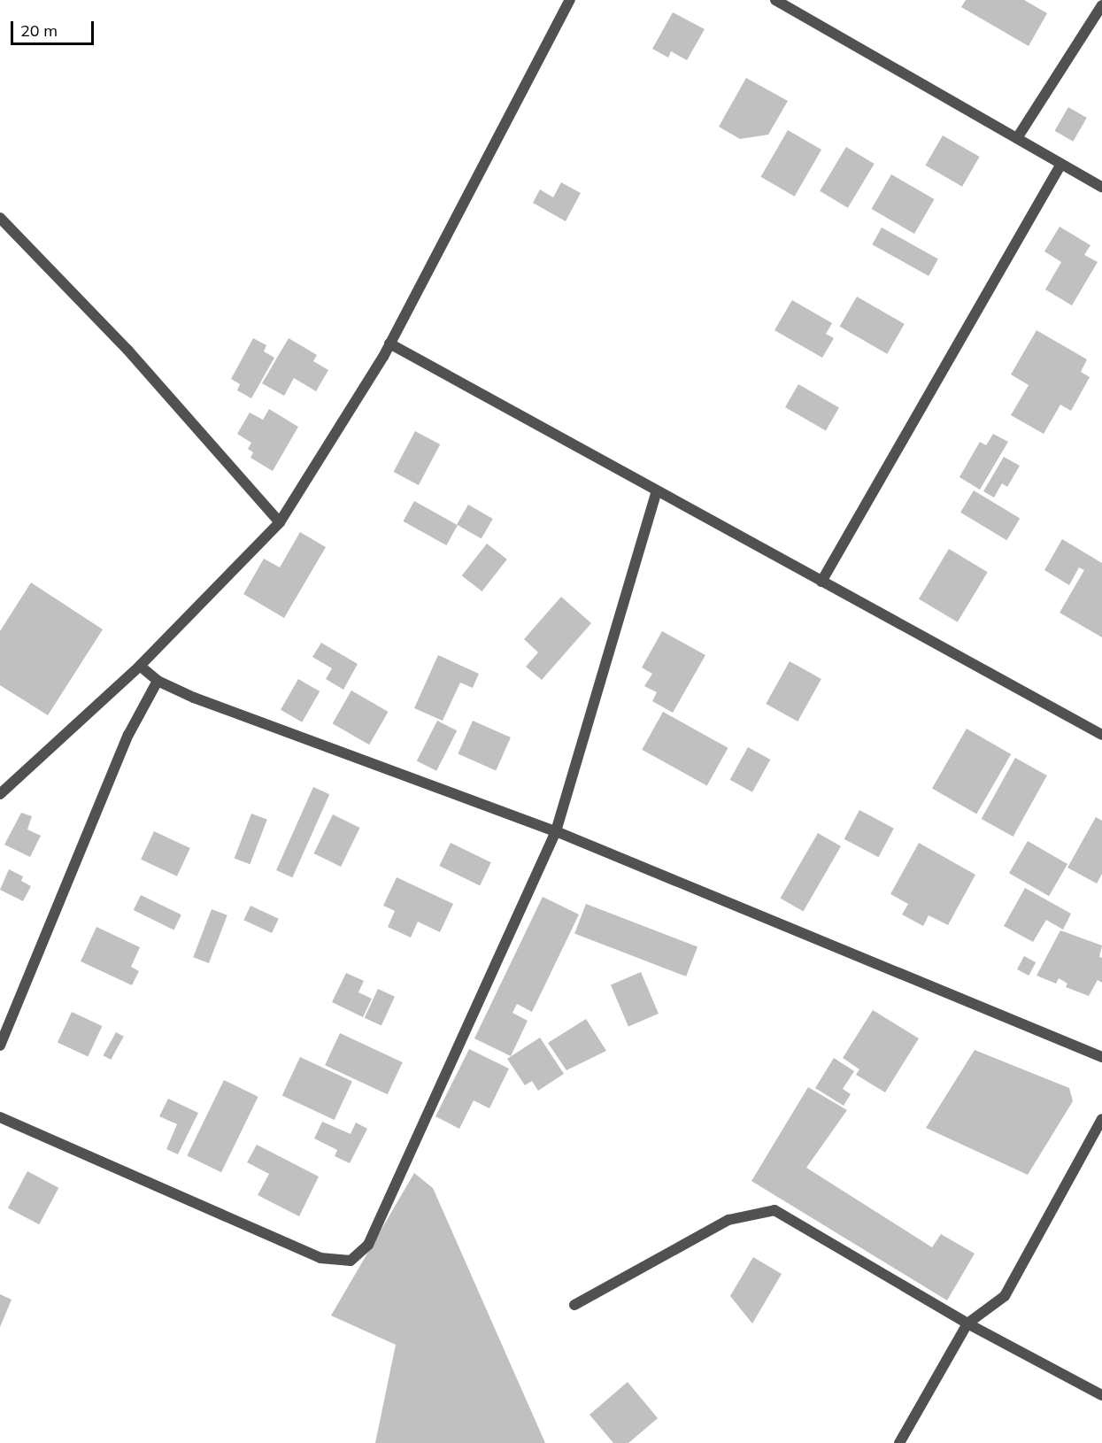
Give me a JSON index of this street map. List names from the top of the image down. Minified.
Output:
{"scale_bar":"20 m"}
